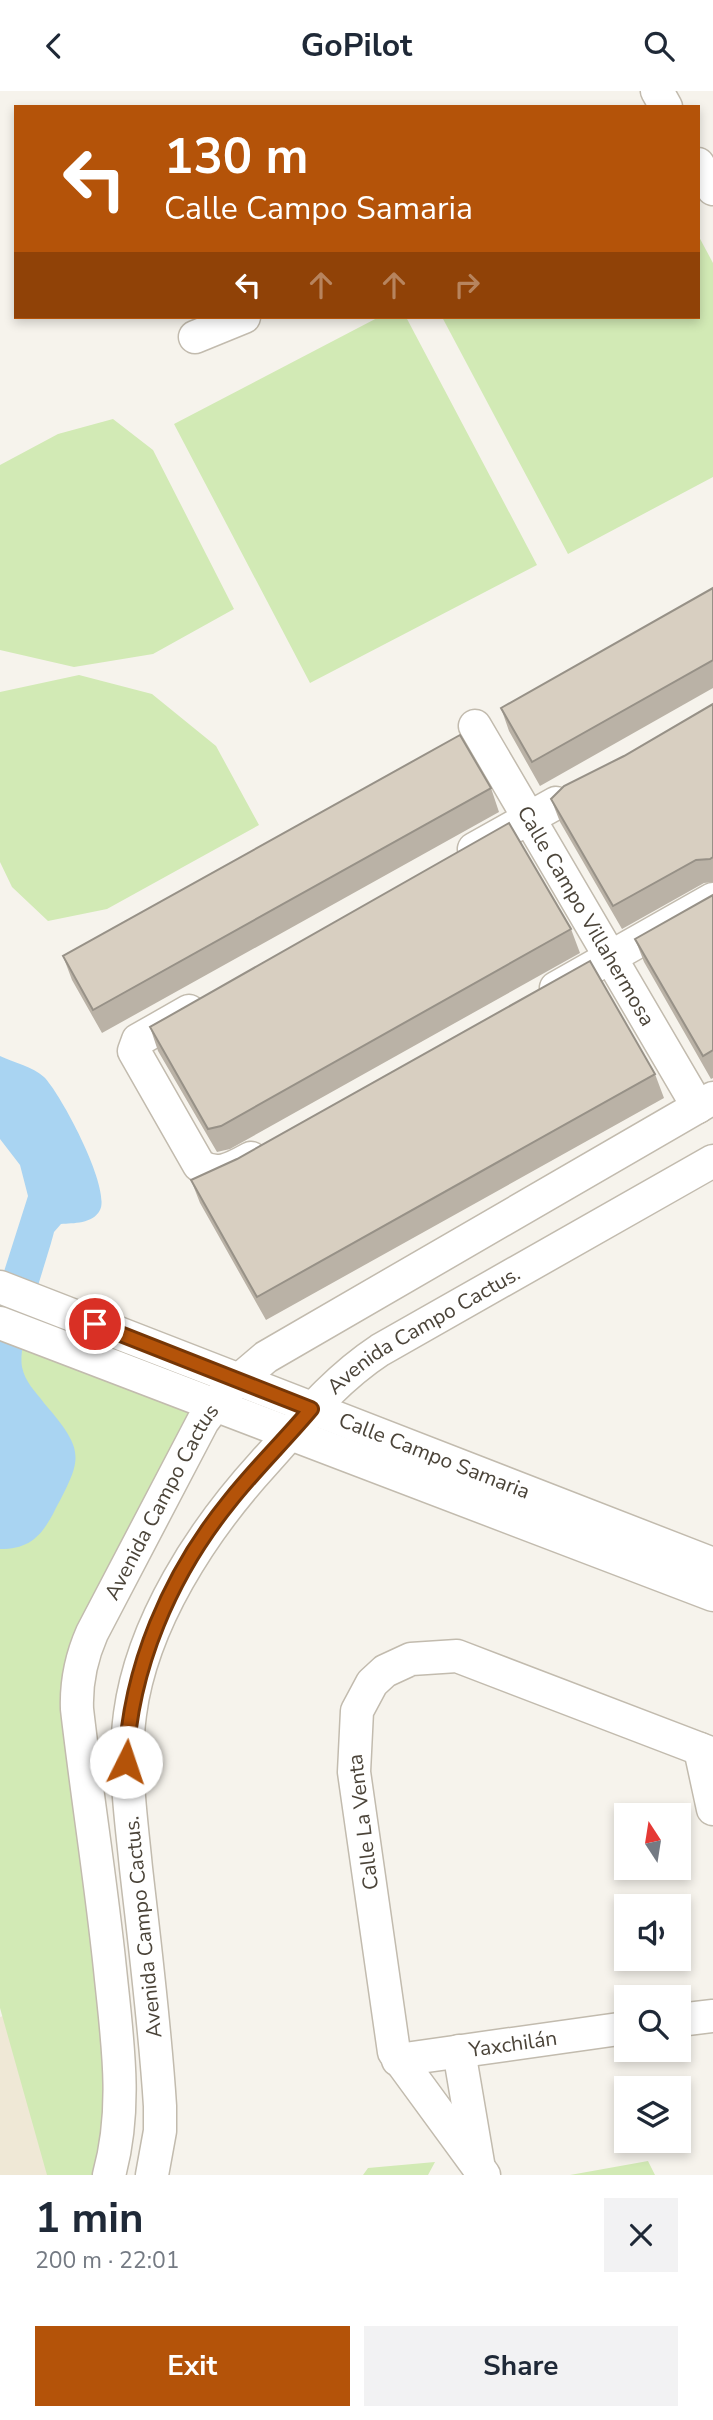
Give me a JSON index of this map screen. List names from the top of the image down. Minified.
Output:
{"streets":{"street":["Calle Campo Villahermosa","Avenida Campo Cactus.","Calle Campo Samaria","Avenida Campo Cactus","Calle La Venta","Yaxchilán"]},"crossings":[["Calle Campo Villahermosa","Avenida Campo Cactus"],["Avenida Campo Cactus.","Calle Campo Samaria"],["Calle Campo Samaria","Avenida Campo Cactus"],["Calle La Venta","Yaxchilán"]],"north":"top","page":{"header":"GoPilot","turn":["130 m","Calle Campo Samaria"],"heading":["1 min","200 m · 22:01"],"buttons":["Exit","Share"]}}
